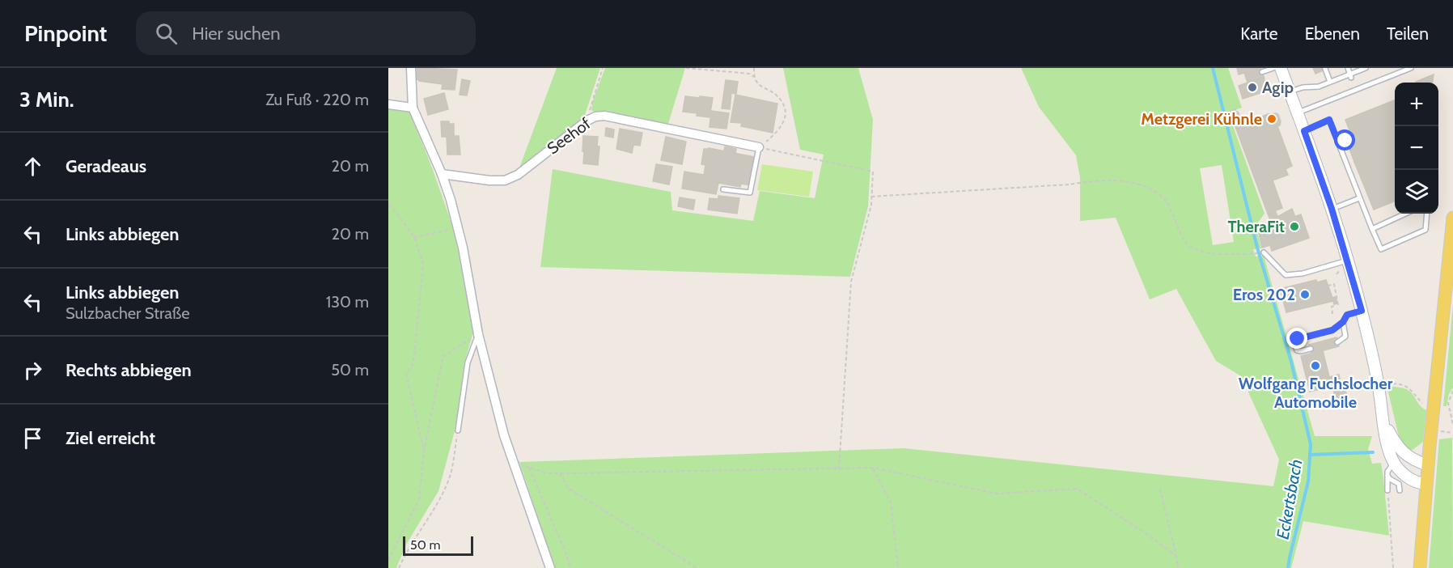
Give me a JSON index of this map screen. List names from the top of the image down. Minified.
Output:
{"streets":{"street":["Seehof"]},"water":["Eckertsbach"],"places":["Agip","Metzgerei Kühnle","TheraFit","Eros 202","Wolfgang Fuchslocher Automobile"],"scale_bar":"50 m","page":{"header":"Pinpoint","search":"Hier suchen","nav":["Karte","Ebenen","Teilen"],"heading":["3 Min.","Zu Fuß · 220 m"],"map_buttons":["+","−"],"list":[["Geradeaus","20 m"],["Links abbiegen","20 m"],["Links abbiegen","Sulzbacher Straße","130 m"],["Rechts abbiegen","50 m"],"Ziel erreicht"],"scale":"50 m"}}
